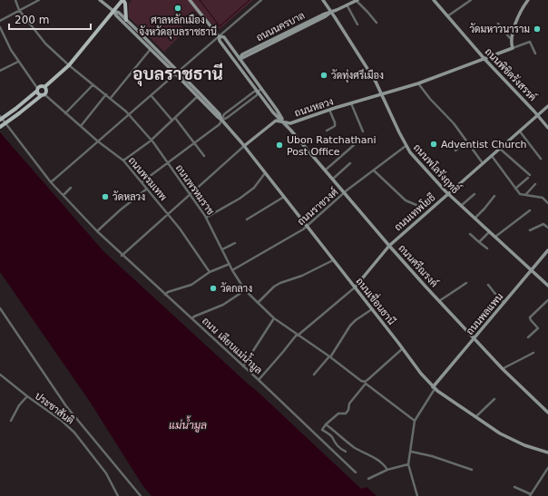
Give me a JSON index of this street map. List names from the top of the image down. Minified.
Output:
{"streets":{"street":["ถนนนครบาล","ถนนพิชิตรังสรรค์","ถนนหลวง","ถนนพโลรังฤทธิ์","ถนนพรมเทพ","ถนนพรหมราช","ถนนราชวงศ์","ถนนเทพโยธี","ถนนศรีณรงค์","ถนนเขื่อนธานี","ถนนพลแพน","ถนน เลียบแม่น้ำมูล","ประชาสันติ"]},"crossings":[["ถนนนครบาล","ถนนพโลรังฤทธิ์"],["ถนนนครบาล","ถนนศรีณรงค์"],["ถนนพิชิตรังสรรค์","ถนนหลวง"],["ถนนพิชิตรังสรรค์","ถนนเทพโยธี"],["ถนนหลวง","ถนนพโลรังฤทธิ์"],["ถนนหลวง","ถนนพรมเทพ"],["ถนนหลวง","ถนนพรหมราช"],["ถนนหลวง","ถนนศรีณรงค์"],["ถนนหลวง","ถนนเขื่อนธานี"],["ถนนหลวง","ถนน เลียบแม่น้ำมูล"],["ถนนพโลรังฤทธิ์","ถนนราชวงศ์"],["ถนนพโลรังฤทธิ์","ถนนเทพโยธี"],["ถนนพโลรังฤทธิ์","ถนนพลแพน"],["ถนนพรหมราช","ถนนราชวงศ์"],["ถนนพรหมราช","ถนนเทพโยธี"],["ถนนราชวงศ์","ถนนศรีณรงค์"],["ถนนราชวงศ์","ถนนเขื่อนธานี"],["ถนนเทพโยธี","ถนนศรีณรงค์"],["ถนนเทพโยธี","ถนนเขื่อนธานี"],["ถนนเทพโยธี","ถนน เลียบแม่น้ำมูล"],["ถนนศรีณรงค์","ถนนพลแพน"],["ถนนเขื่อนธานี","ถนนพลแพน"]],"districts":["อุบลราชธานี"],"water":["แม่น้ำมูล"],"places":["ศาลหลักเมือง จังหวัดอุบลราชธานี","วัดมหาวนาราม","วัดทุ่งศรีเมือง","Adventist Church","Ubon Ratchathani Post Office","วัดหลวง","วัดกลาง"],"scale_bar":"200 m"}
